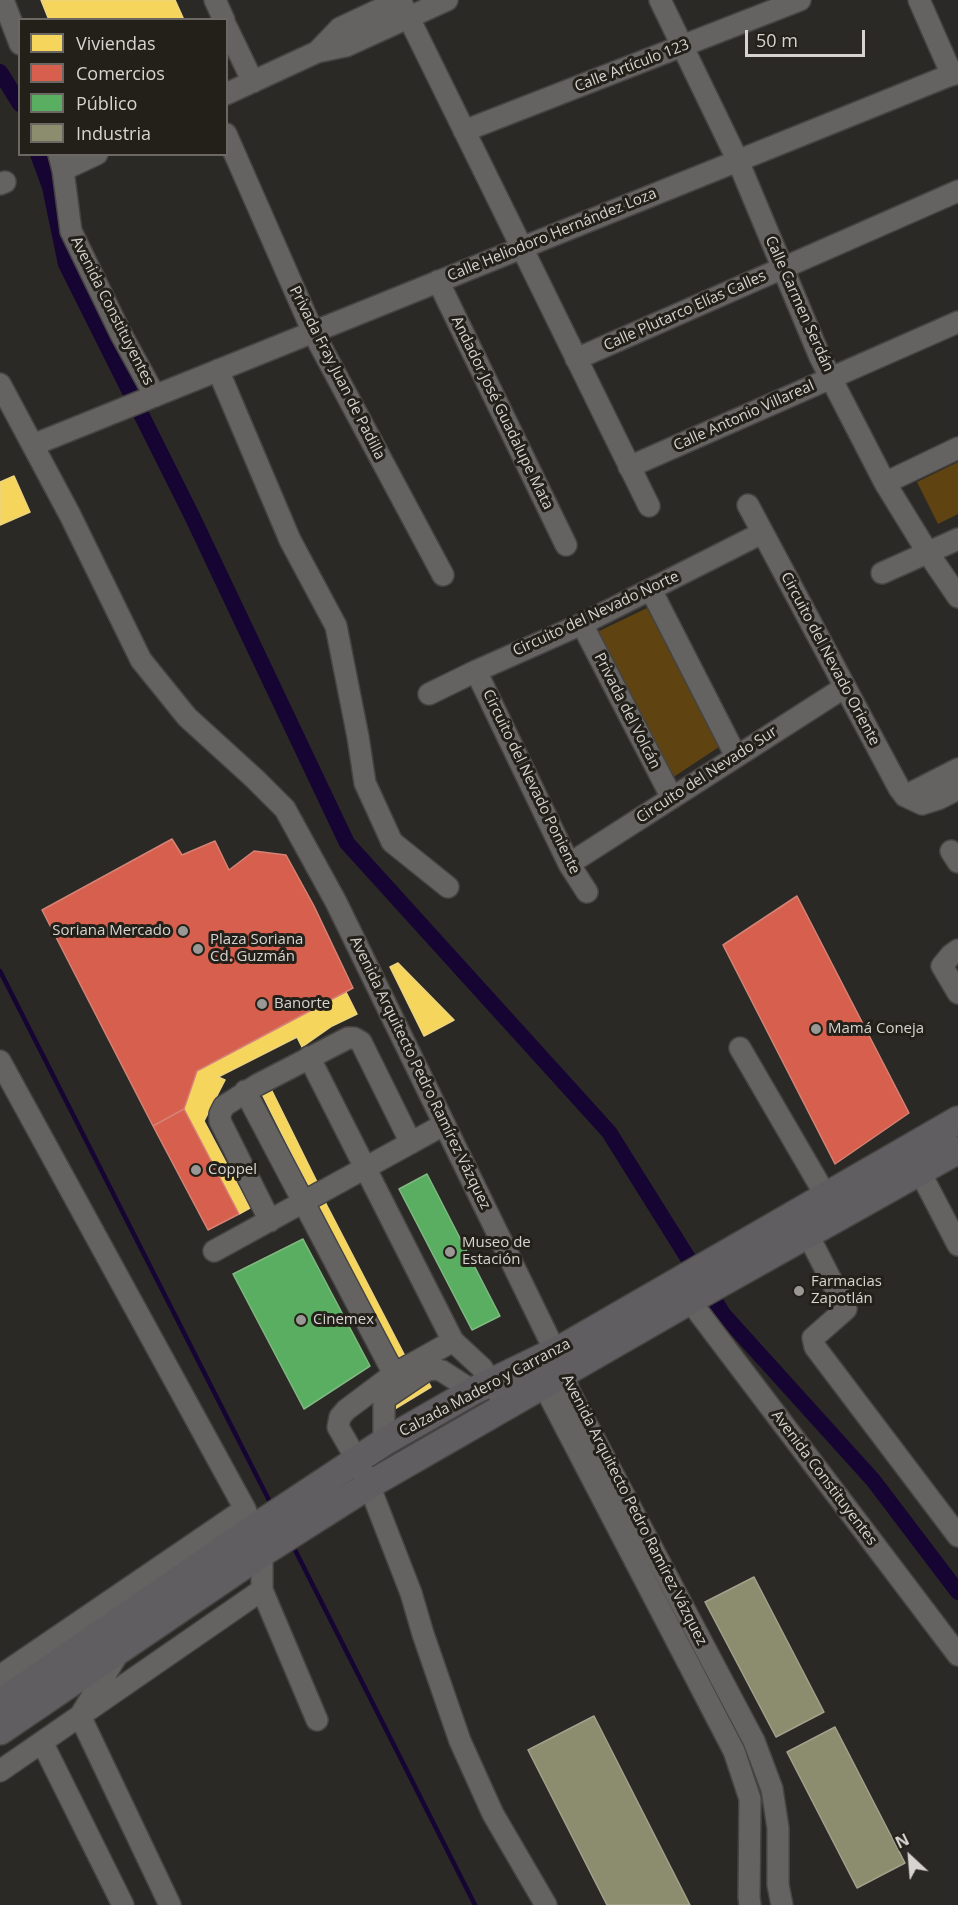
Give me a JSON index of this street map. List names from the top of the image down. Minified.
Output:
{"streets":{"main road":["Calzada Madero y Carranza"],"street":["Calle Artículo 123","Calle Heliodoro Hernández Loza","Calle Carmen Serdán","Avenida Constituyentes","Calle Plutarco Elías Calles","Privada Fray Juan de Padilla","Andador José Guadalupe Mata","Calle Antonio Villareal","Circuito del Nevado Norte","Circuito del Nevado Oriente","Privada del Volcán","Circuito del Nevado Sur","Circuito del Nevado Poniente","Avenida Arquitecto Pedro Ramírez Vázquez"]},"crossings":[["Calle Artículo 123","Calle Carmen Serdán"],["Calle Heliodoro Hernández Loza","Calle Carmen Serdán"],["Calle Heliodoro Hernández Loza","Avenida Constituyentes"],["Calle Heliodoro Hernández Loza","Privada Fray Juan de Padilla"],["Calle Heliodoro Hernández Loza","Andador José Guadalupe Mata"],["Calle Heliodoro Hernández Loza","Avenida Arquitecto Pedro Ramírez Vázquez"],["Calle Carmen Serdán","Calle Plutarco Elías Calles"],["Calle Carmen Serdán","Calle Antonio Villareal"],["Avenida Constituyentes","Calzada Madero y Carranza"],["Circuito del Nevado Norte","Circuito del Nevado Oriente"],["Circuito del Nevado Norte","Privada del Volcán"],["Circuito del Nevado Norte","Circuito del Nevado Poniente"],["Circuito del Nevado Oriente","Circuito del Nevado Sur"],["Privada del Volcán","Circuito del Nevado Sur"],["Circuito del Nevado Sur","Circuito del Nevado Poniente"],["Avenida Arquitecto Pedro Ramírez Vázquez","Calzada Madero y Carranza"]],"places":["Soriana Mercado","Plaza Soriana Cd. Guzmán","Banorte","Mamá Coneja","Coppel","Museo de Estación","Farmacias Zapotlán","Cinemex"],"legend":["Viviendas","Comercios","Público","Industria"],"scale_bar":"50 m","north":"top left"}
